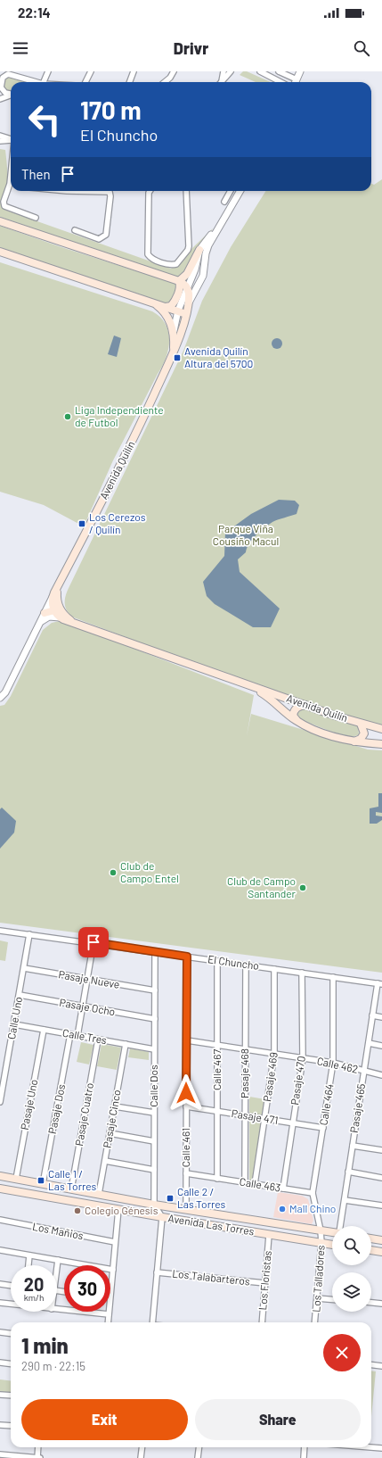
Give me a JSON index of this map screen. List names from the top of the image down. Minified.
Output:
{"streets":{"main road":["Avenida Quilín","Avenida Las Torres"],"street":["El Chuncho","Pasaje Nueve","Pasaje Ocho","Calle Uno","Calle Tres","Calle 462","Calle 467","Pasaje 468","Pasaje 469","Pasaje 470","Calle Dos","Pasaje Uno","Calle 464","Pasaje 465","Pasaje Dos","Pasaje Cuatro","Pasaje 471","Pasaje Cinco","Calle 461","Calle 463","Los Mañios","Los Talabarteros","Los Talladores","Los Floristas"]},"crossings":[["El Chuncho","Calle Uno"],["El Chuncho","Calle 467"],["El Chuncho","Pasaje 468"],["El Chuncho","Pasaje 469"],["El Chuncho","Pasaje 470"],["El Chuncho","Calle Dos"],["El Chuncho","Calle 464"],["El Chuncho","Pasaje 465"],["El Chuncho","Calle 461"],["Pasaje Nueve","Calle Uno"],["Pasaje Nueve","Calle Dos"],["Pasaje Ocho","Calle Uno"],["Pasaje Ocho","Calle Dos"],["Calle Uno","Calle Tres"],["Calle Tres","Calle Dos"],["Calle Tres","Pasaje Uno"],["Calle Tres","Pasaje Dos"],["Calle Tres","Pasaje Cuatro"],["Calle Tres","Pasaje Cinco"],["Calle 462","Calle 467"],["Calle 462","Pasaje 468"],["Calle 462","Pasaje 469"],["Calle 462","Pasaje 470"],["Calle 462","Calle 464"],["Calle 462","Pasaje 465"],["Calle 462","Calle 461"],["Calle 467","Pasaje 471"],["Calle 467","Calle 463"],["Pasaje 468","Pasaje 471"],["Pasaje 468","Calle 463"],["Pasaje 469","Pasaje 471"],["Pasaje 469","Calle 463"],["Pasaje 470","Pasaje 471"],["Pasaje 470","Calle 463"],["Calle Dos","Avenida Las Torres"],["Pasaje Uno","Avenida Las Torres"],["Calle 464","Pasaje 471"],["Calle 464","Calle 463"],["Calle 464","Avenida Las Torres"],["Calle 464","Los Talladores"],["Pasaje Dos","Avenida Las Torres"],["Pasaje Cuatro","Avenida Las Torres"],["Pasaje 471","Calle 461"],["Pasaje Cinco","Avenida Las Torres"],["Calle 461","Calle 463"],["Calle 461","Avenida Las Torres"],["Avenida Las Torres","Los Talladores"],["Avenida Las Torres","Los Floristas"],["Los Talabarteros","Los Floristas"]],"parks":["Parque Viña Cousiño Macul"],"places":{"transit":["Avenida Quilín Altura del 5700","Los Cerezos / Quilín","Calle 1 / Las Torres","Calle 2 / Las Torres"],"other":["Liga Independiente de Futbol","Club de Campo Entel","Club de Campo Santander","Mall Chino","Colegio Génesis"]},"page":{"status":"22:14","header":"Drivr","turn":["170 m","El Chuncho"],"then":"Then","speed":"20 km/h","limit":"30","heading":["1 min","290 m · 22:15"],"buttons":["Exit","Share"]}}
